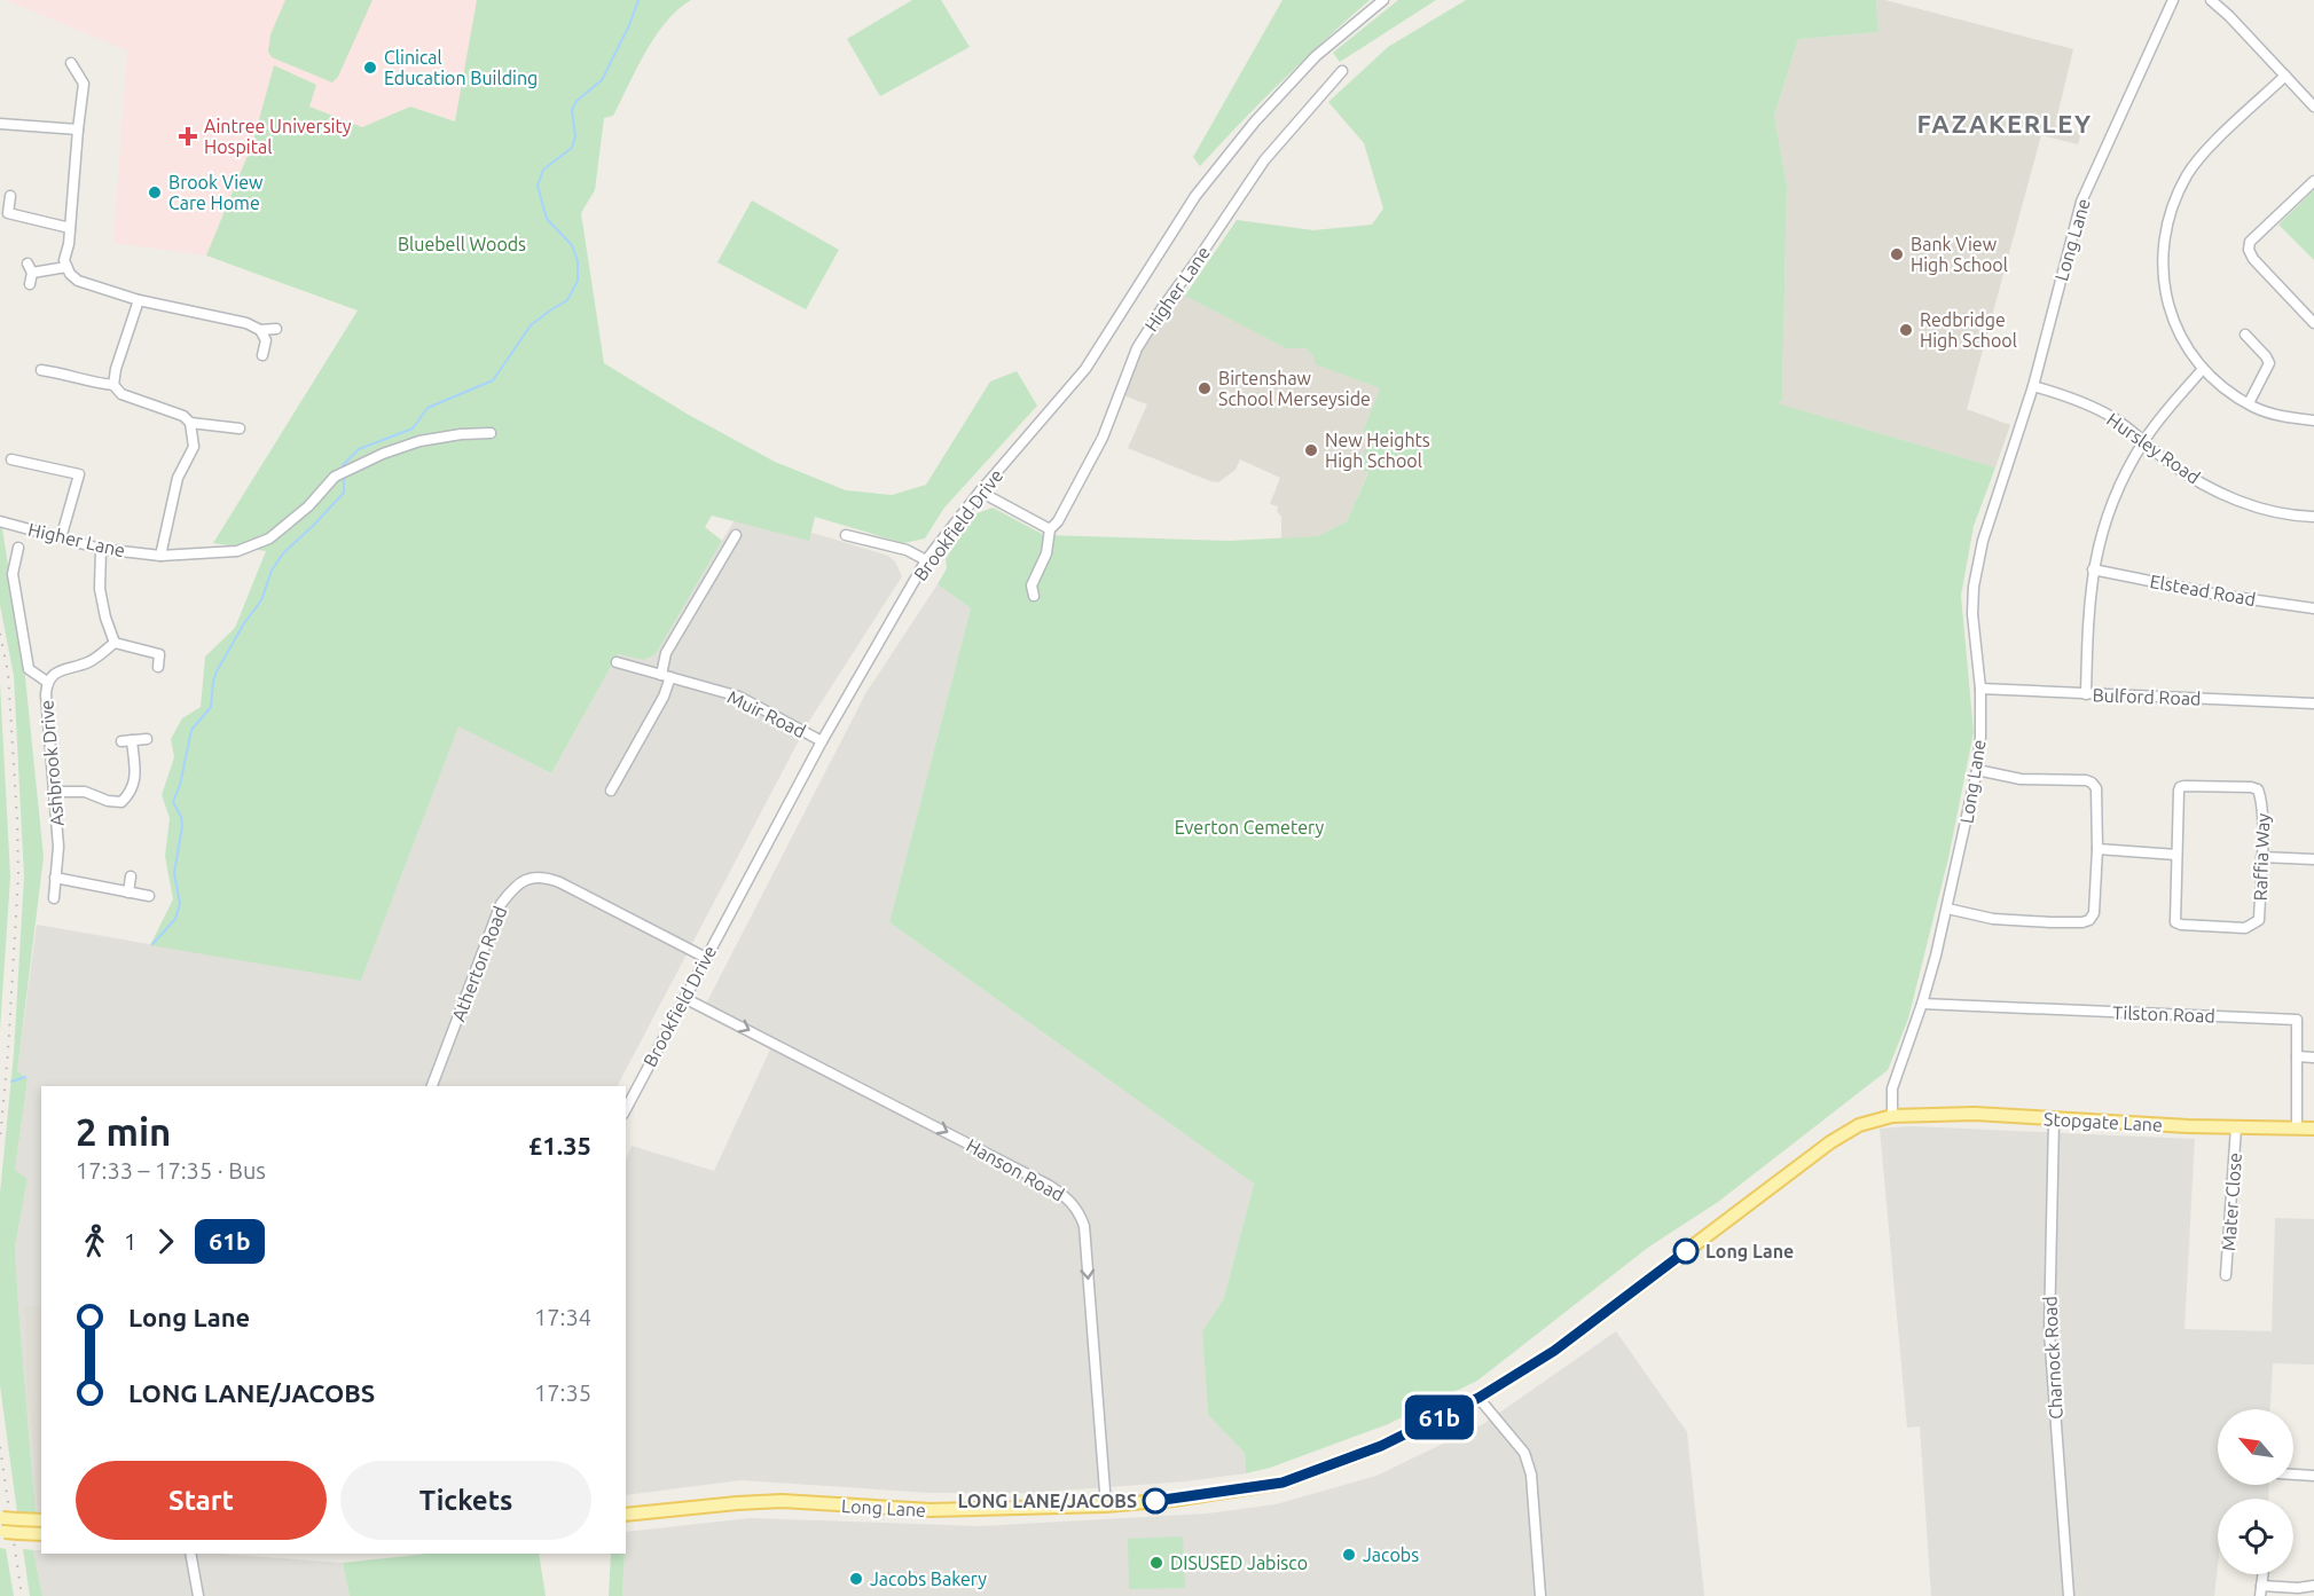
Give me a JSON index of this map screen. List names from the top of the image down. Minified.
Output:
{"streets":{"main road":["Long Lane","Stopgate Lane"],"street":["Higher Lane","Hursley Road","Brookfield Drive","Elstead Road","Bulford Road","Muir Road","Ashbrook Drive","Raffia Way","Atherton Road","Tilston Road","Hanson Road","Mater Close","Charnock Road"]},"crossings":[["Long Lane","Hursley Road"],["Long Lane","Bulford Road"],["Long Lane","Tilston Road"],["Long Lane","Stopgate Lane"],["Long Lane","Hanson Road"],["Brookfield Drive","Muir Road"],["Brookfield Drive","Atherton Road"],["Brookfield Drive","Hanson Road"],["Tilston Road","Stopgate Lane"],["Stopgate Lane","Mater Close"],["Stopgate Lane","Charnock Road"]],"one_way":["Hanson Road"],"districts":["FAZAKERLEY"],"parks":["Bluebell Woods","Everton Cemetery"],"places":{"other":["Clinical Education Building","Brook View Care Home","Bank View High School","Redbridge High School","Birtenshaw School Merseyside","New Heights High School","Long Lane","LONG LANE/JACOBS","Jacobs","DISUSED Jabisco","Jacobs Bakery"],"health":["Aintree University Hospital"]},"lines":["bus line 61b"],"north":"top left","page":{"on_map":"61b","heading":["2 min","17:33 – 17:35 · Bus","£1.35"],"legs":["1","61b"],"list":[{"name":"Long Lane","value":"17:34"},{"name":"LONG LANE/JACOBS","value":"17:35"}],"buttons":["Start","Tickets"]}}
